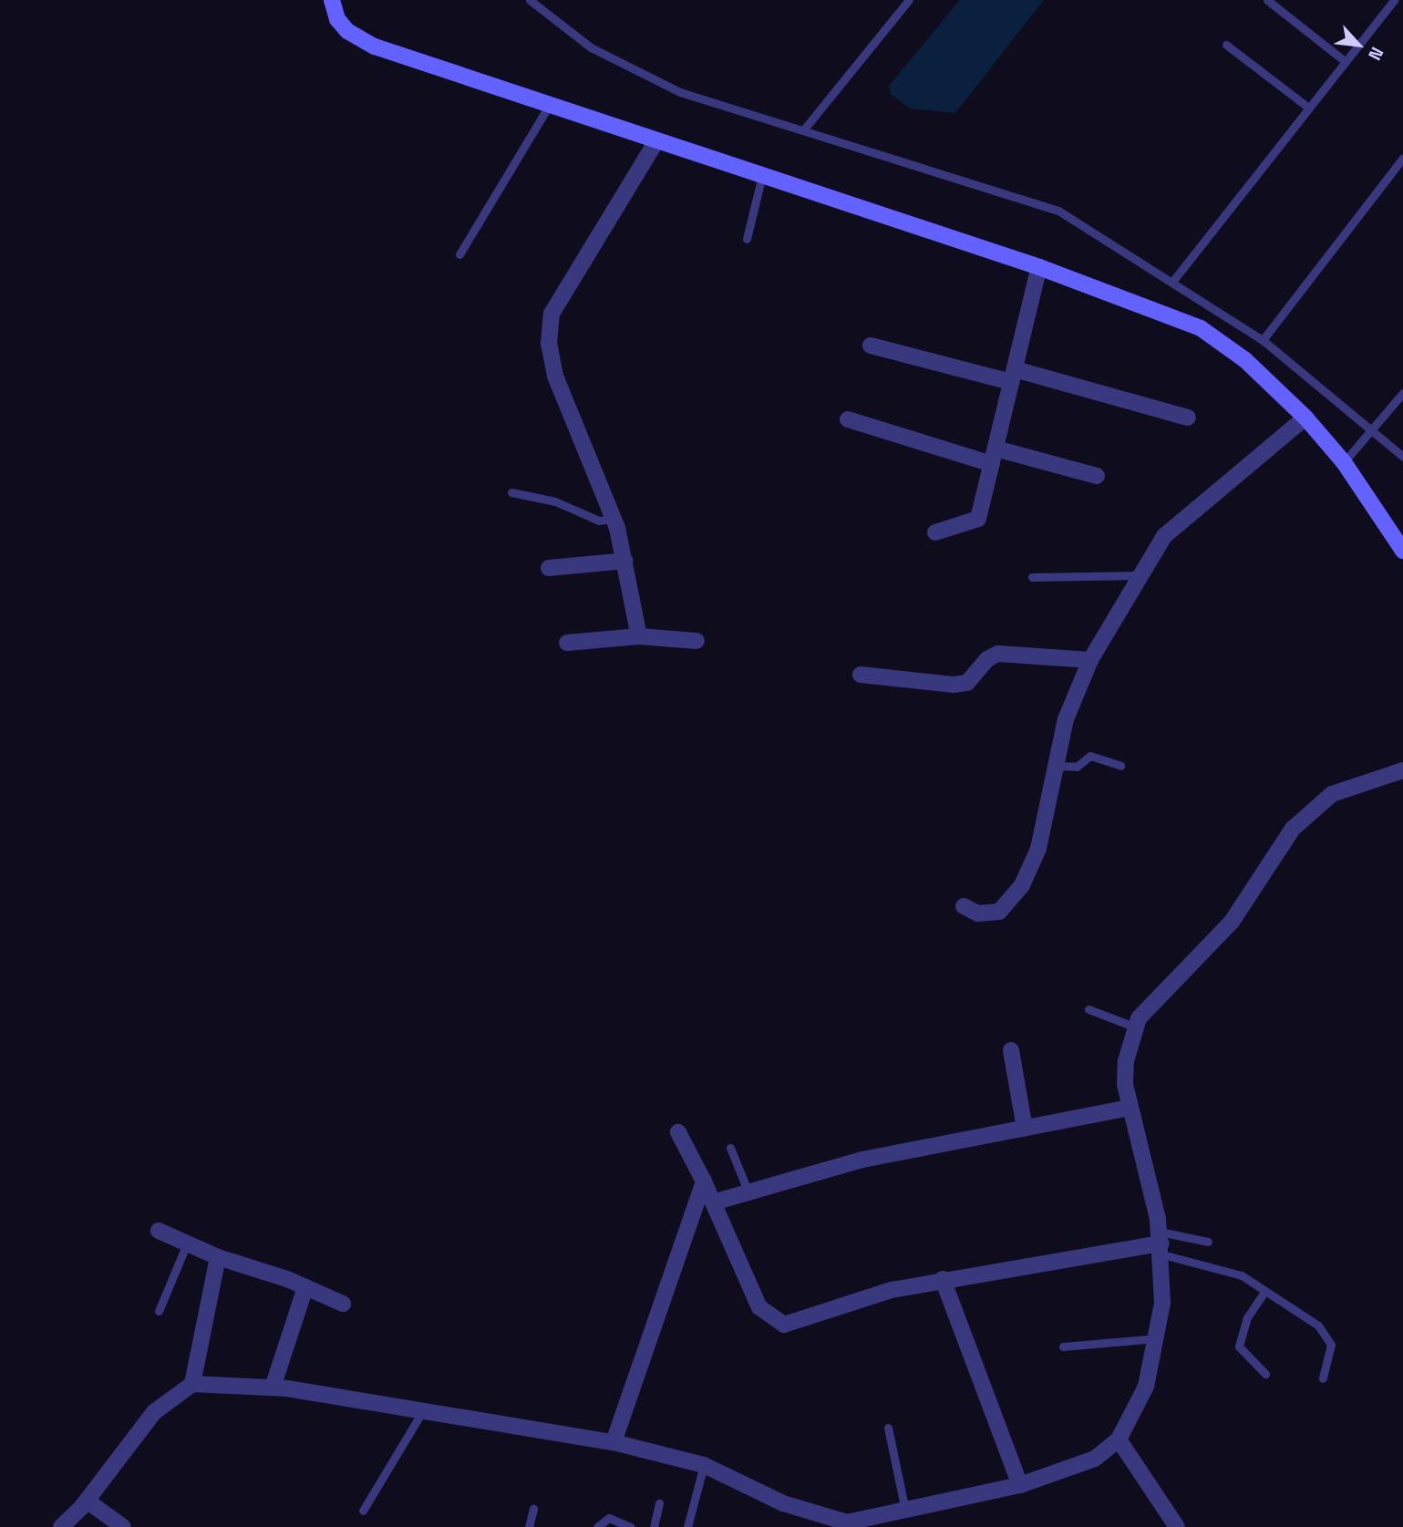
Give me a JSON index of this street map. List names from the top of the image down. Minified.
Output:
{"north":"bottom right"}
